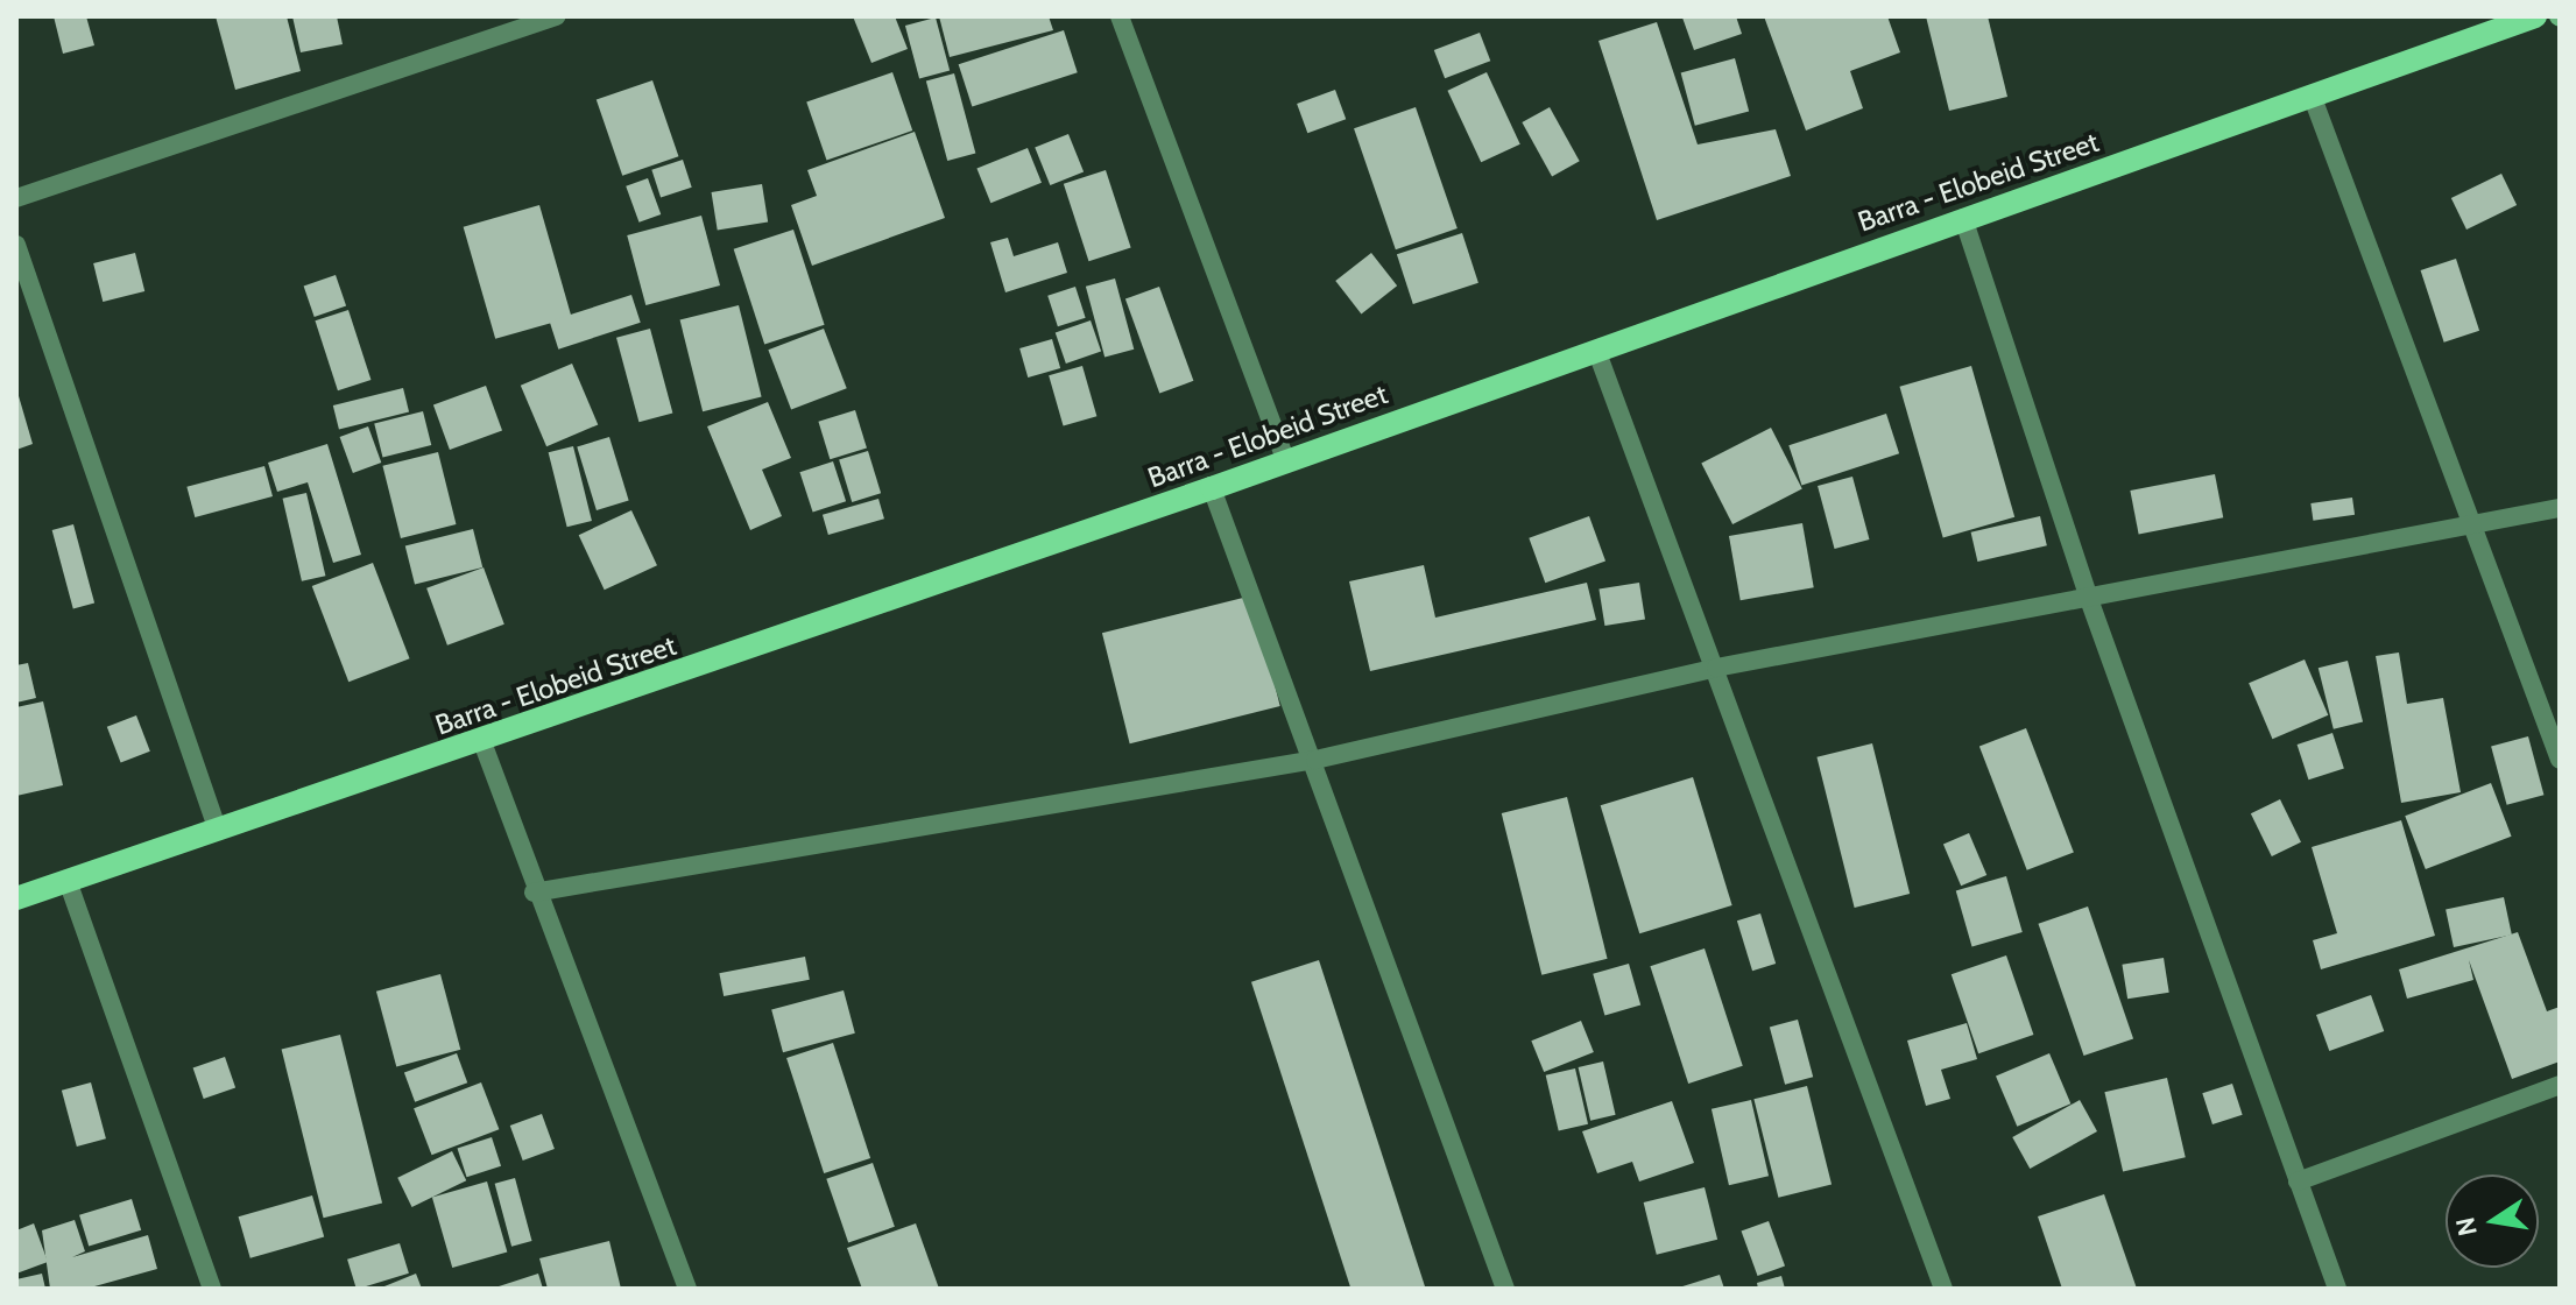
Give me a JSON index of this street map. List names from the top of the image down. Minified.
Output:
{"streets":{"main road":["Barra - Elobeid Street"]},"north":"left"}
